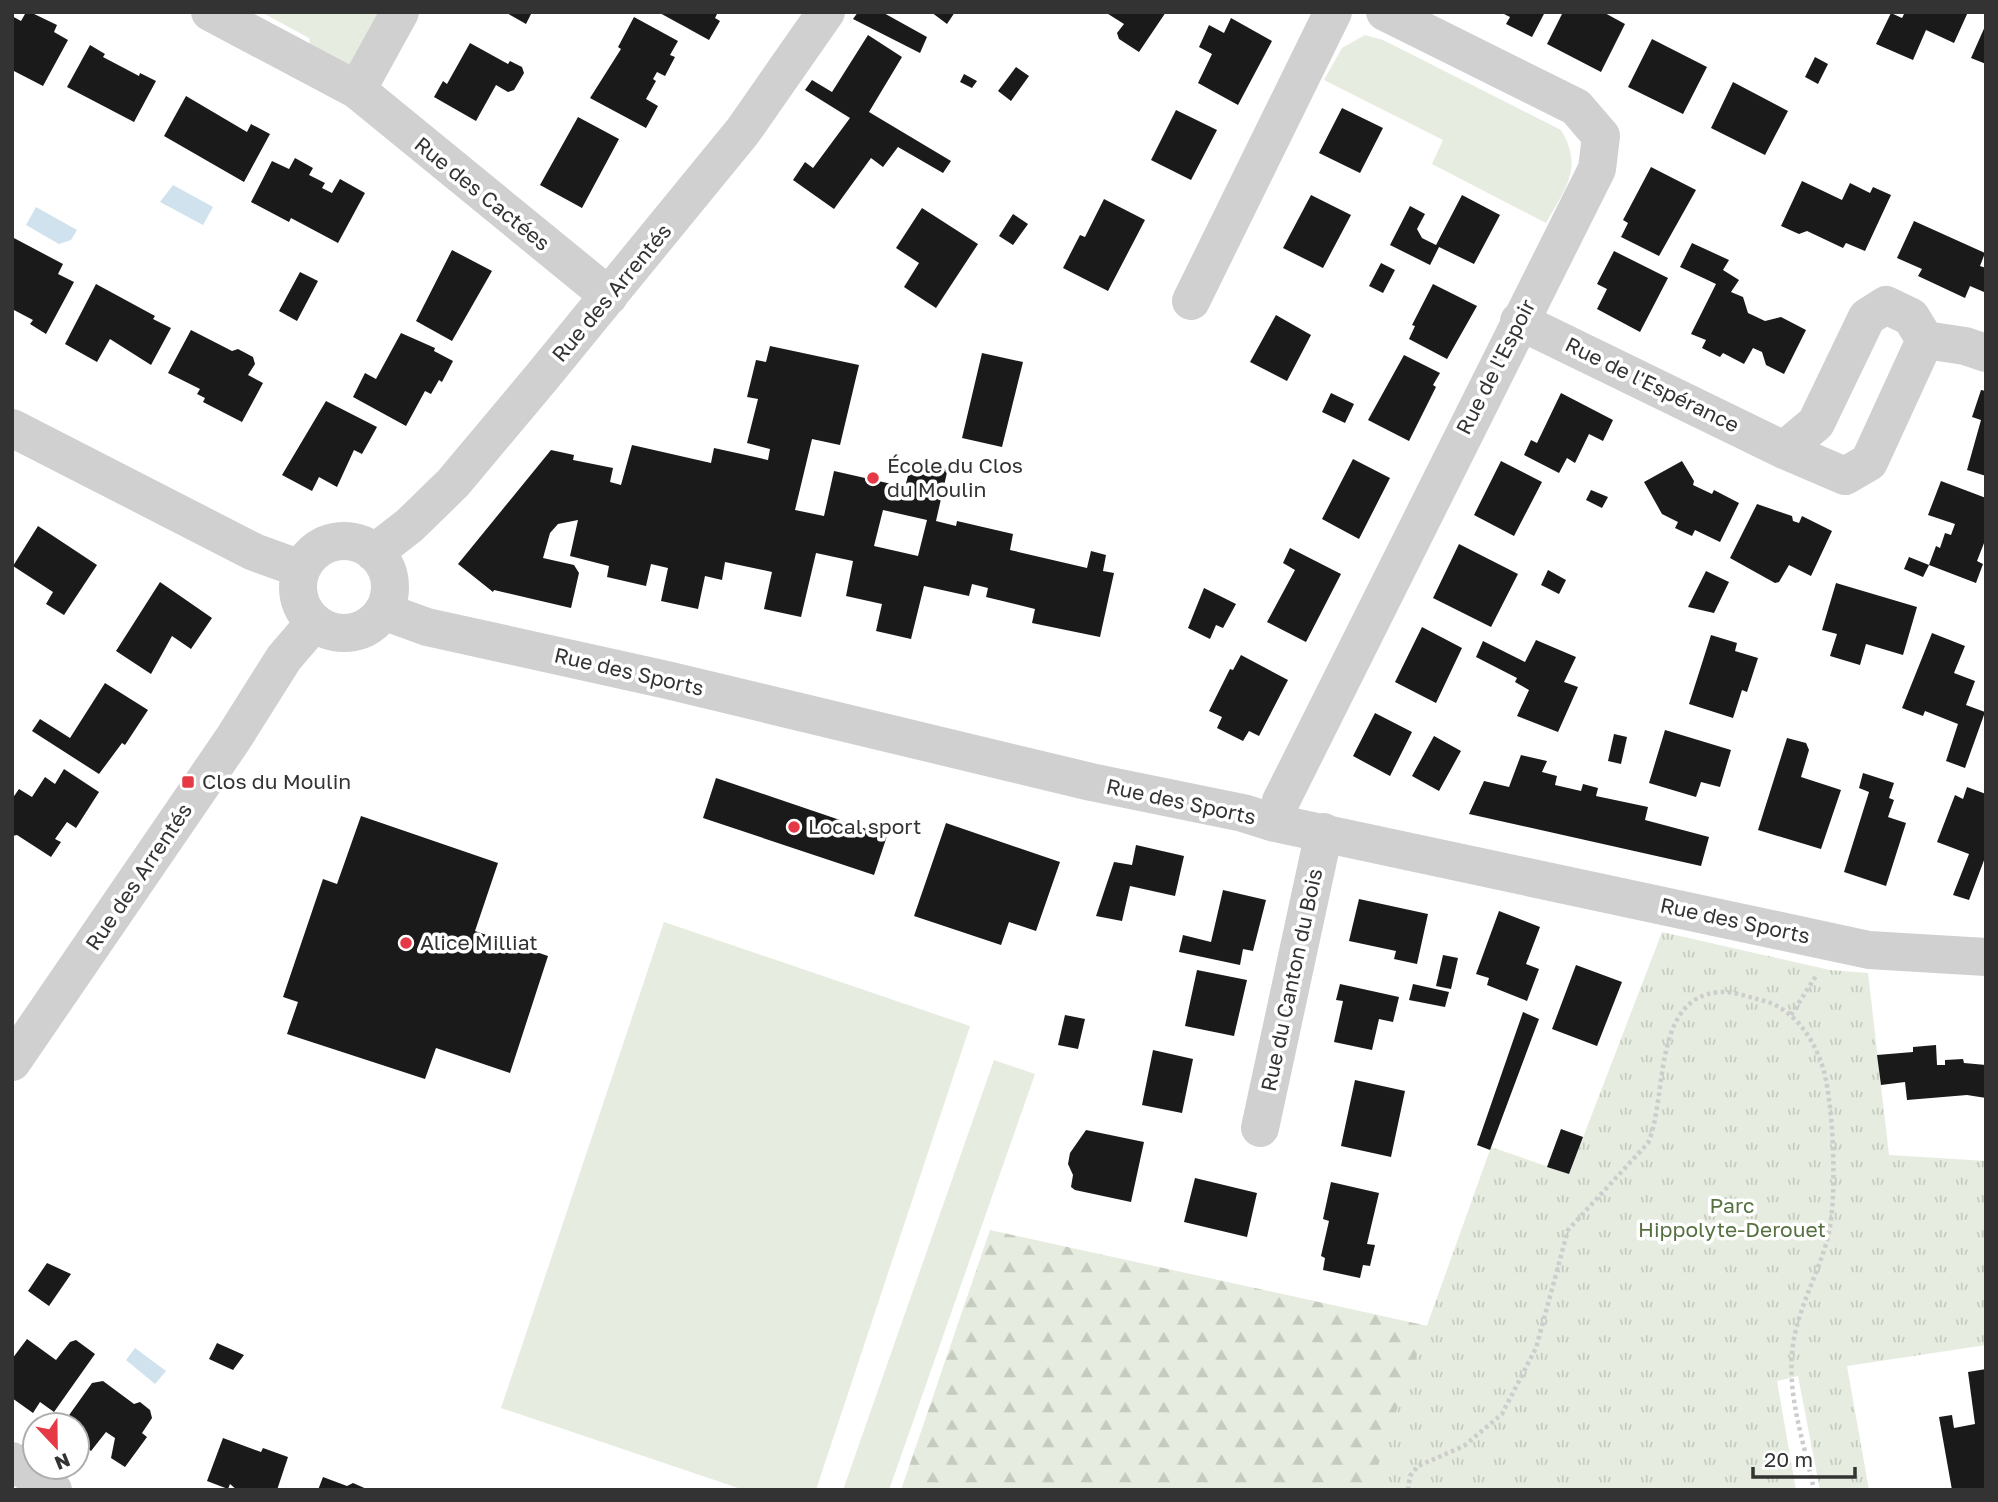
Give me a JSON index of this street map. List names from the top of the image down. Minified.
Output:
{"streets":{"street":["Rue des Cactées","Rue des Arrentés","Rue de l'Espoir","Rue de l'Espérance","Rue des Sports","Rue du Canton du Bois"]},"crossings":[["Rue des Cactées","Rue des Arrentés"],["Rue des Arrentés","Rue des Sports"],["Rue de l'Espoir","Rue de l'Espérance"],["Rue de l'Espoir","Rue des Sports"],["Rue des Sports","Rue du Canton du Bois"]],"parks":["Parc Hippolyte-Derouet"],"places":{"other":["École du Clos du Moulin","Local sport","Alice Milliat"],"transit":["Clos du Moulin"]},"scale_bar":"20 m","north":"bottom"}
